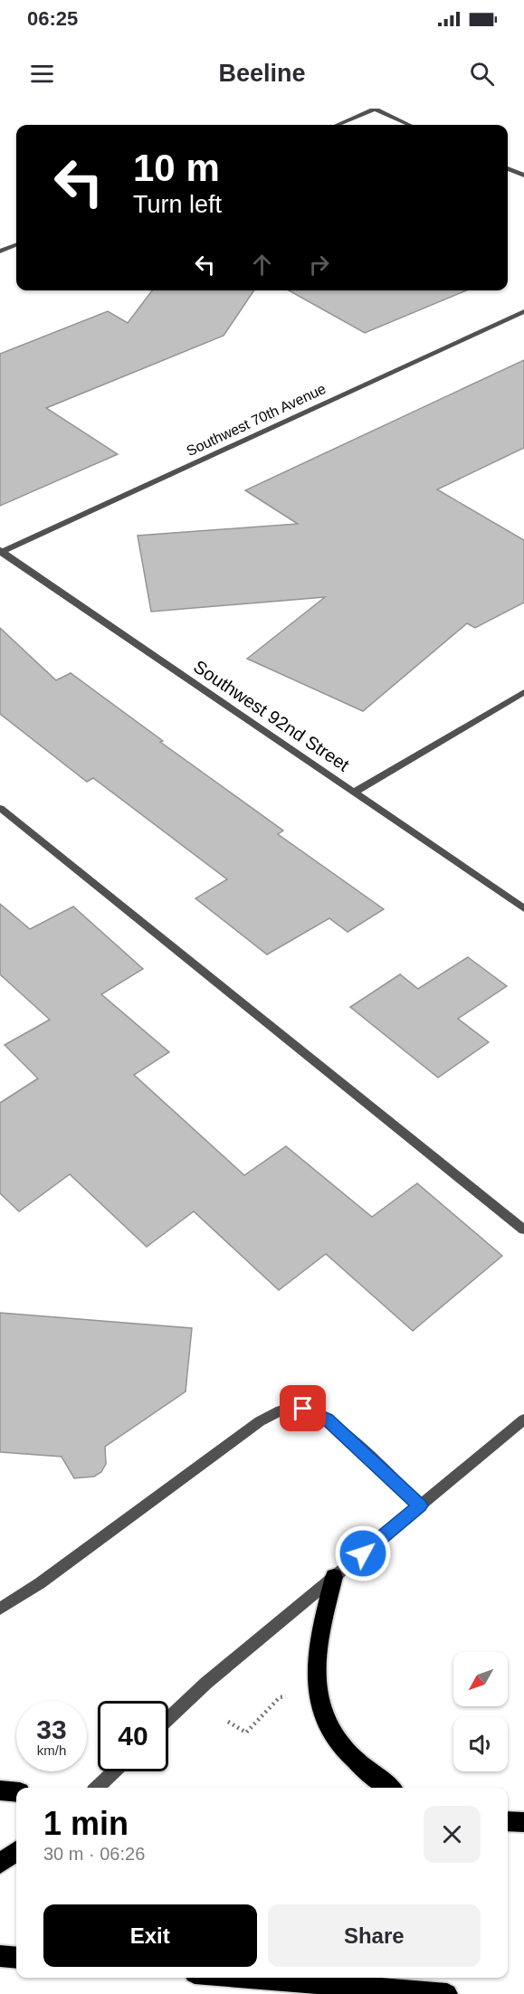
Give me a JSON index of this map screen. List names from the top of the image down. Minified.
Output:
{"streets":{"street":["Southwest 70th Avenue","Southwest 92nd Street"]},"crossings":[["Southwest 70th Avenue","Southwest 92nd Street"]],"north":"bottom left","page":{"status":"06:25","header":"Beeline","turn":["10 m","Turn left"],"speed":"33 km/h","limit":"40","heading":["1 min","30 m · 06:26"],"buttons":["Exit","Share"]}}
